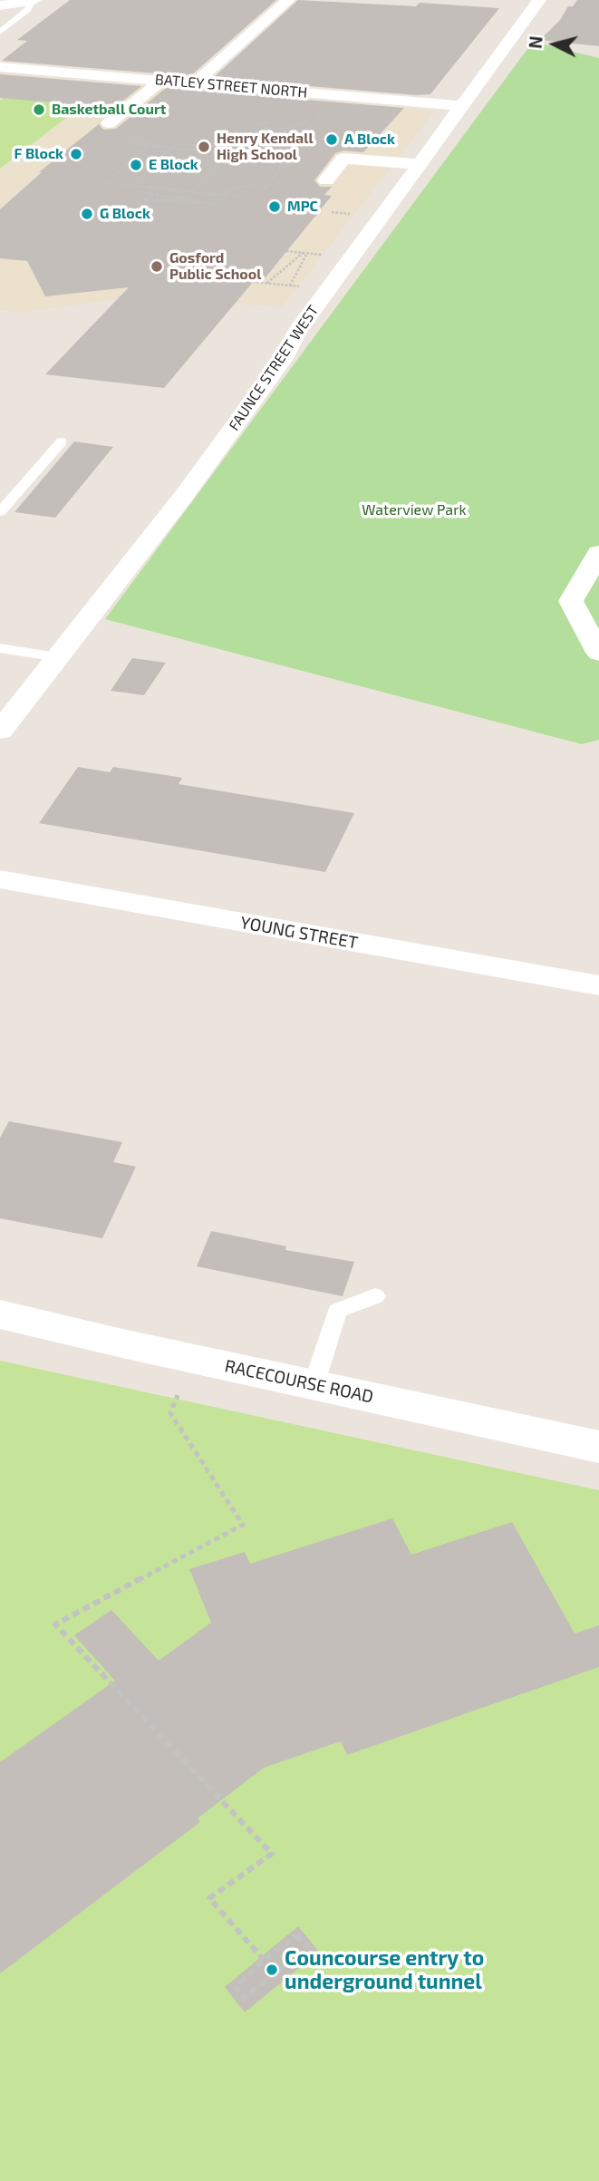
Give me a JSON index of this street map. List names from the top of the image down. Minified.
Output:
{"streets":{"street":["BATLEY STREET NORTH","FAUNCE STREET WEST","YOUNG STREET","RACECOURSE ROAD"]},"crossings":[["BATLEY STREET NORTH","FAUNCE STREET WEST"]],"parks":["Waterview Park"],"places":["Basketball Court","A Block","Henry Kendall High School","F Block","E Block","MPC","G Block","Gosford Public School","Councourse entry to underground tunnel"],"north":"left"}
